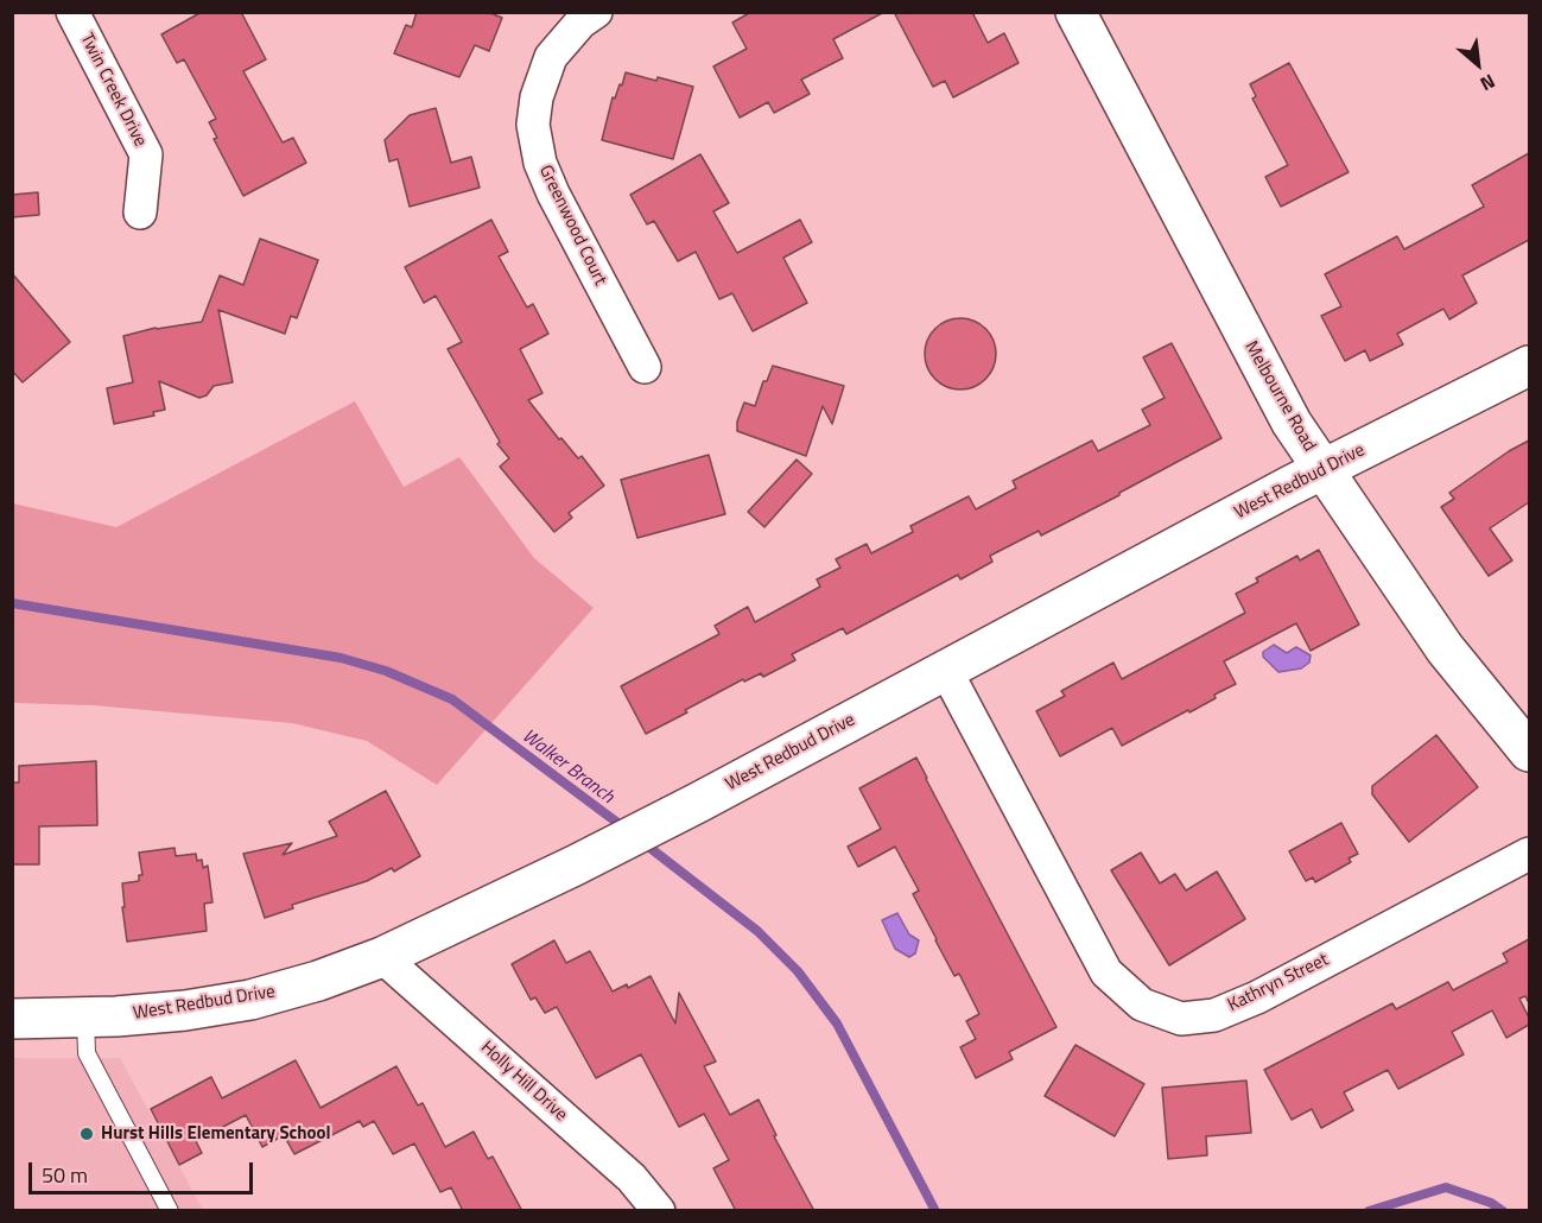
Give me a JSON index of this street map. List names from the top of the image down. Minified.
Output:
{"streets":{"street":["Twin Creek Drive","Greenwood Court","Melbourne Road","West Redbud Drive","Kathryn Street","Holly Hill Drive"]},"crossings":[["Melbourne Road","West Redbud Drive"],["West Redbud Drive","Kathryn Street"],["West Redbud Drive","Holly Hill Drive"]],"water":["Walker Branch"],"places":["Hurst Hills Elementary School"],"scale_bar":"50 m","north":"bottom right"}
